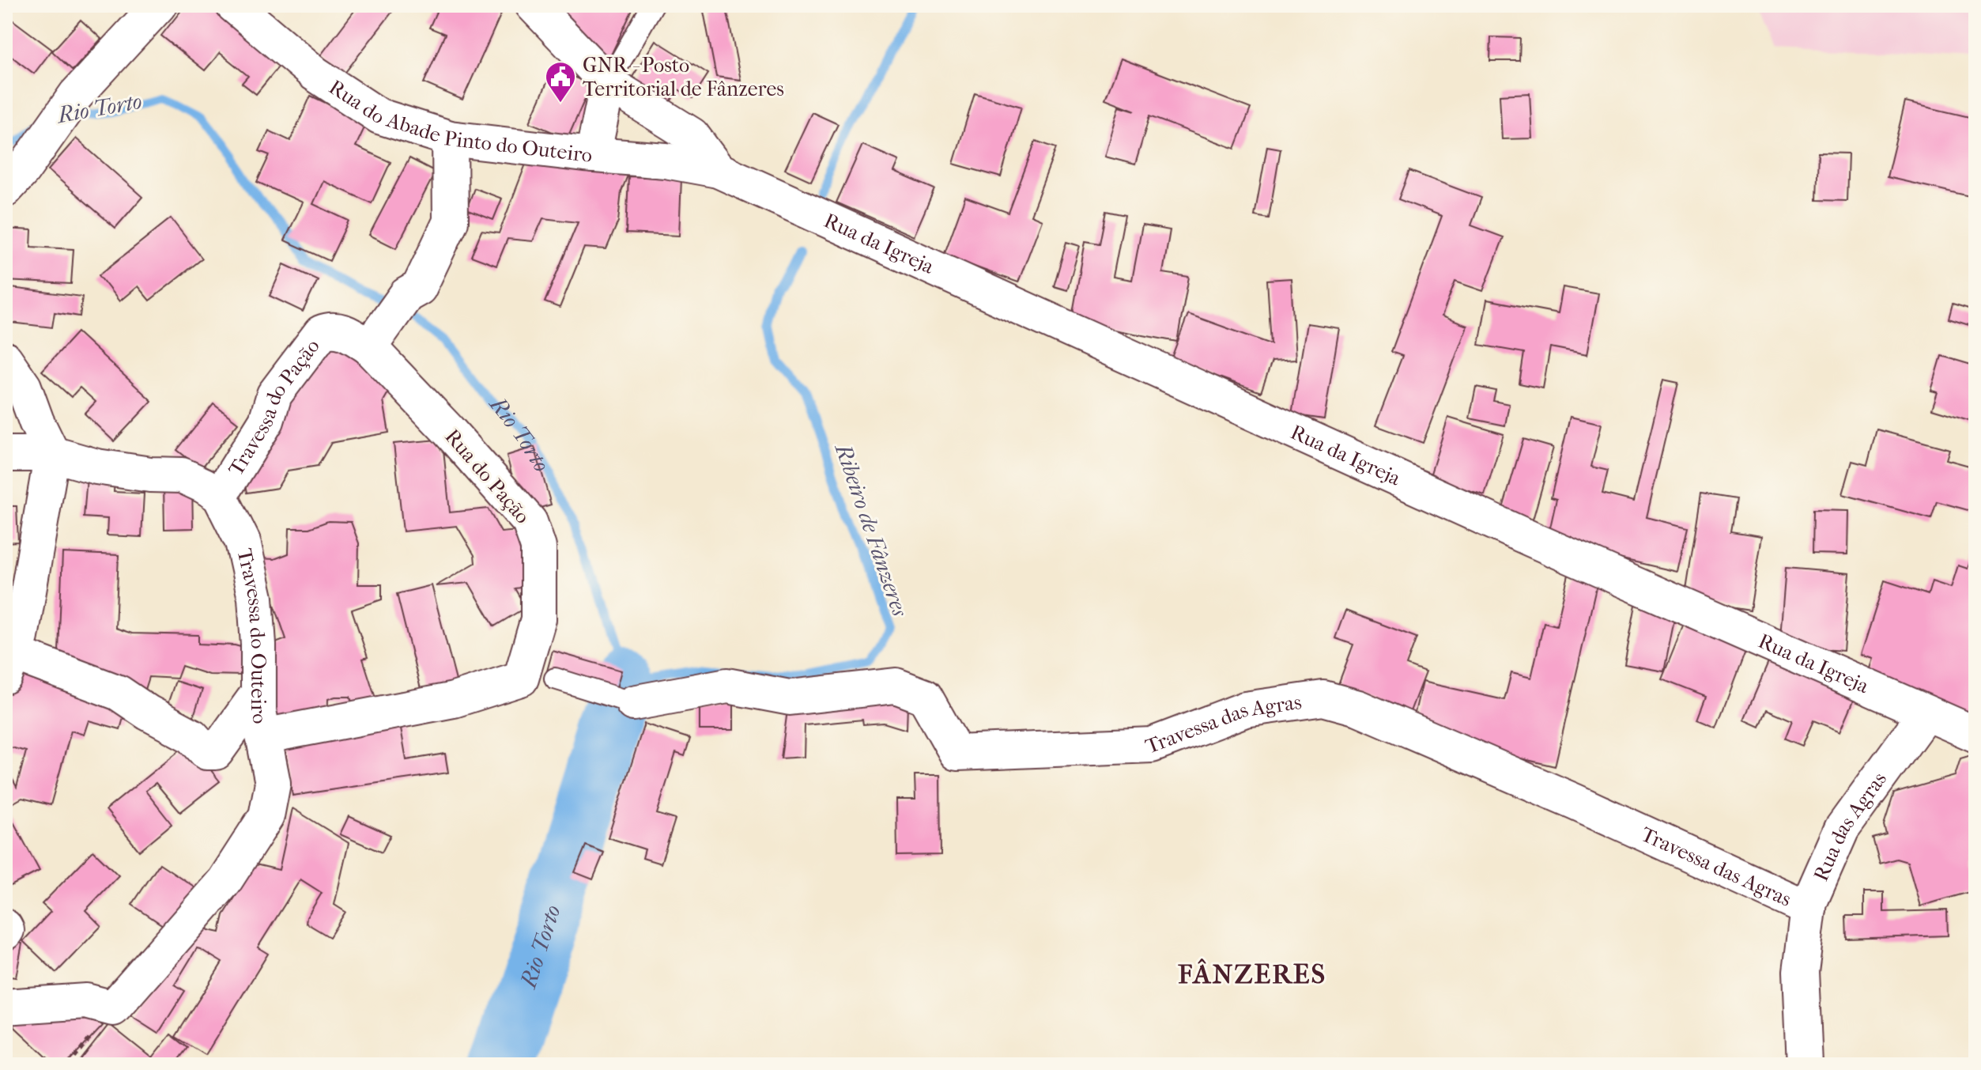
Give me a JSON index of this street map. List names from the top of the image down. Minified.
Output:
{"streets":{"street":["Rua do Abade Pinto do Outeiro","Rua da Igreja","Travessa do Pação","Rua do Pação","Travessa do Outeiro","Travessa das Agras","Rua das Agras"]},"crossings":[["Rua do Abade Pinto do Outeiro","Rua da Igreja"],["Rua da Igreja","Rua das Agras"],["Travessa do Pação","Rua do Pação"],["Travessa do Pação","Travessa do Outeiro"],["Rua do Pação","Travessa do Outeiro"],["Travessa das Agras","Rua das Agras"]],"districts":["FÂNZERES"],"water":["Rio Torto","Ribeiro de Fânzeres"],"places":{"public building":["GNR - Posto Territorial de Fânzeres"]}}
